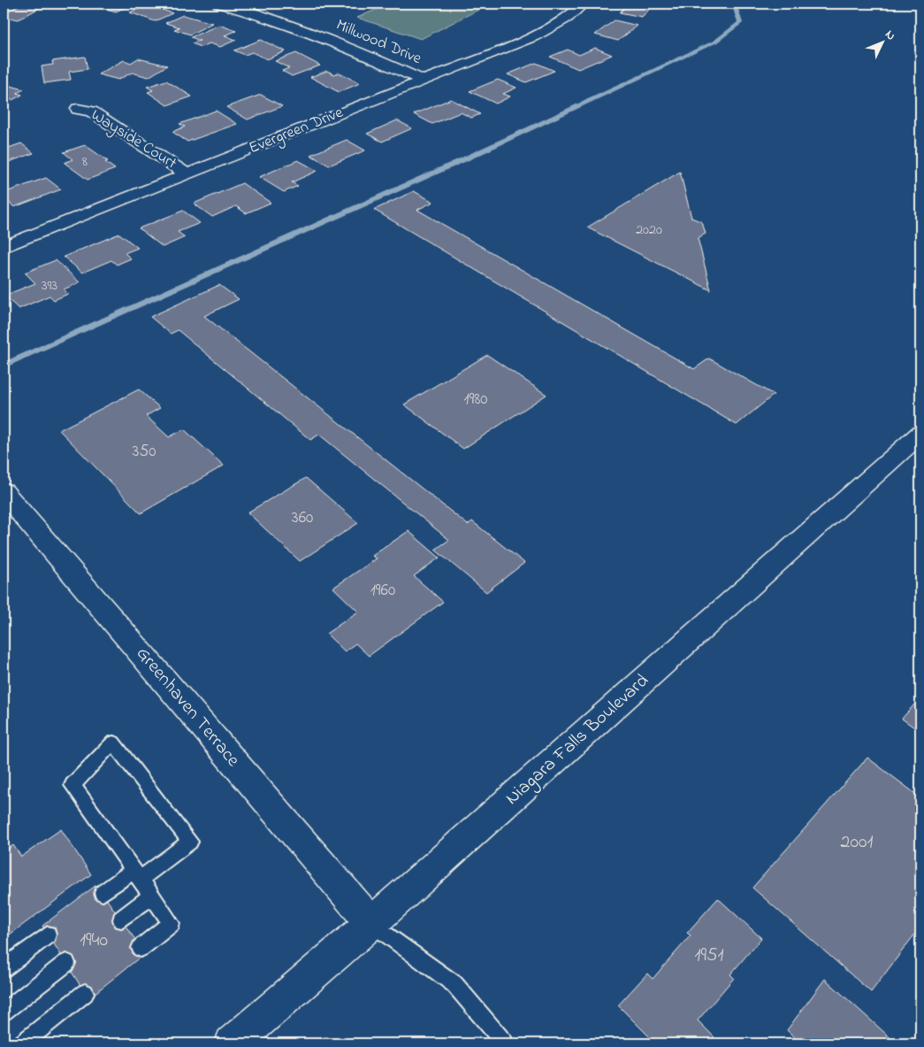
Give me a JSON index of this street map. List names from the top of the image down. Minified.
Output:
{"streets":{"street":["Millwood Drive","Evergreen Drive","Wayside Court","Greenhaven Terrace","Niagara Falls Boulevard"]},"crossings":[["Millwood Drive","Evergreen Drive"],["Evergreen Drive","Wayside Court"],["Greenhaven Terrace","Niagara Falls Boulevard"]],"house_numbers":["8","2020","393","1980","350","360","1960","2001","1940","1951"],"north":"top right"}
